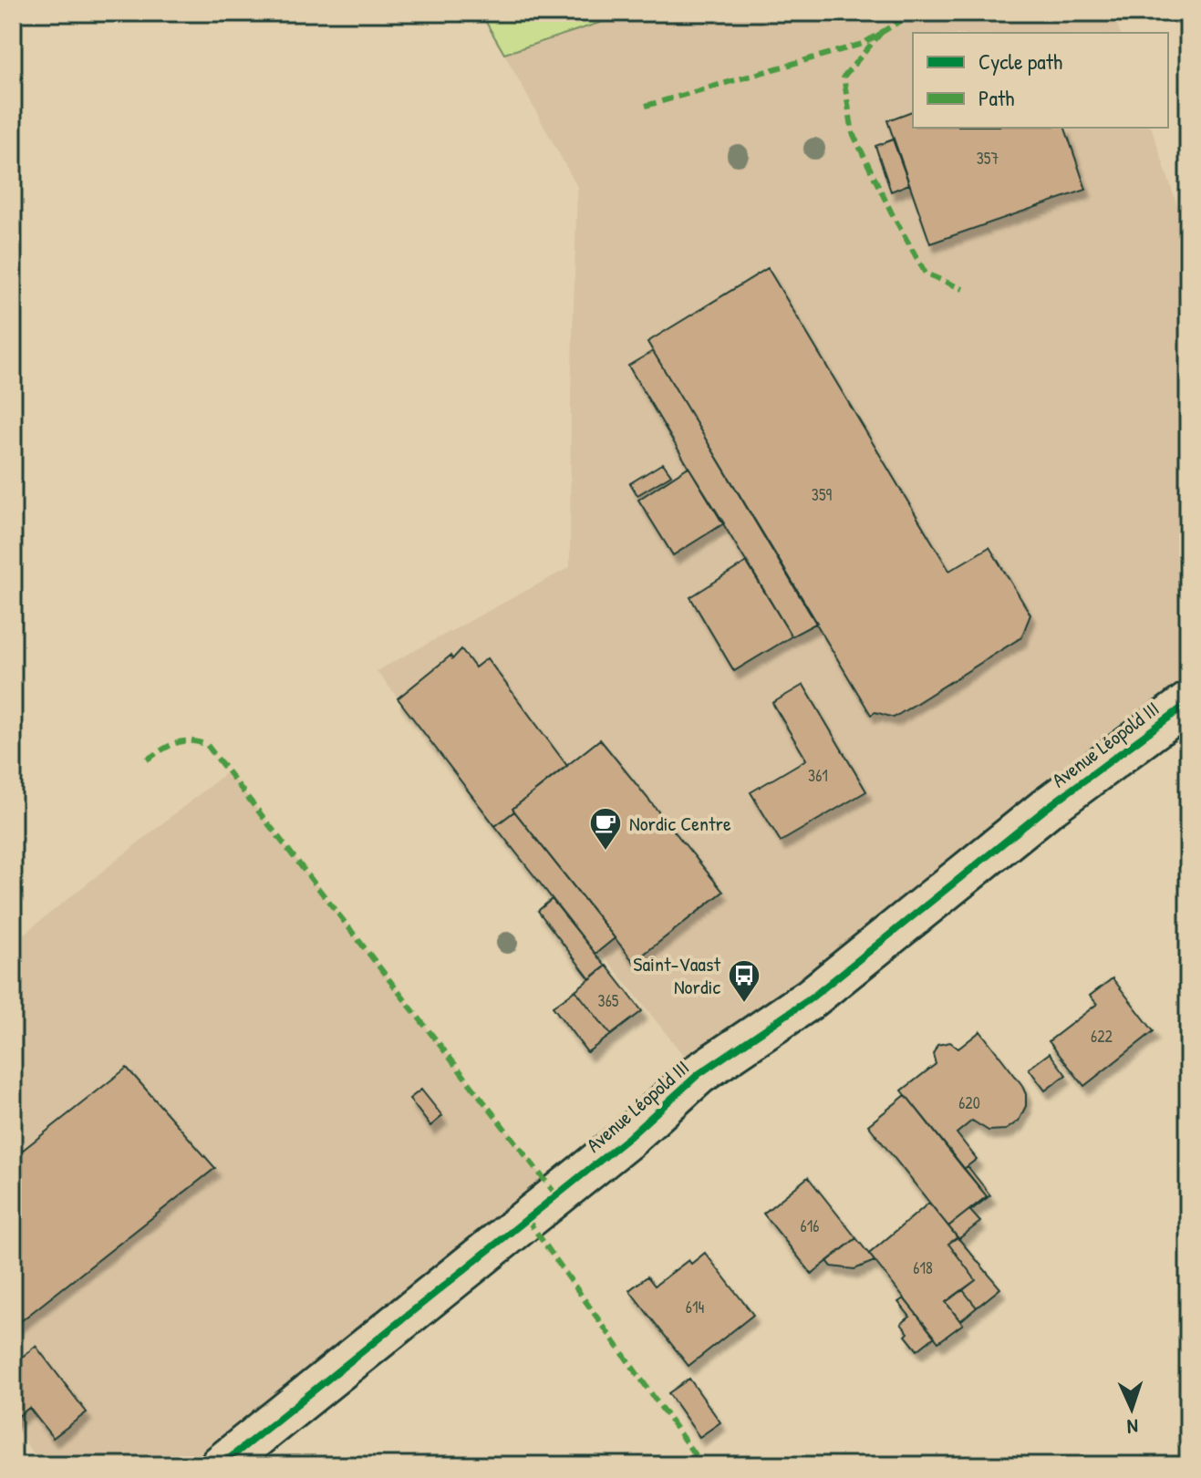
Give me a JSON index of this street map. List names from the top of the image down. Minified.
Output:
{"streets":{"main road":["Avenue Léopold III"]},"places":{"cafe":["Nordic Centre"],"bus stop":["Saint-Vaast Nordic"]},"house_numbers":["357","359","361","365","622","620","616","618","614"],"legend":["Cycle path","Path"],"north":"bottom"}
